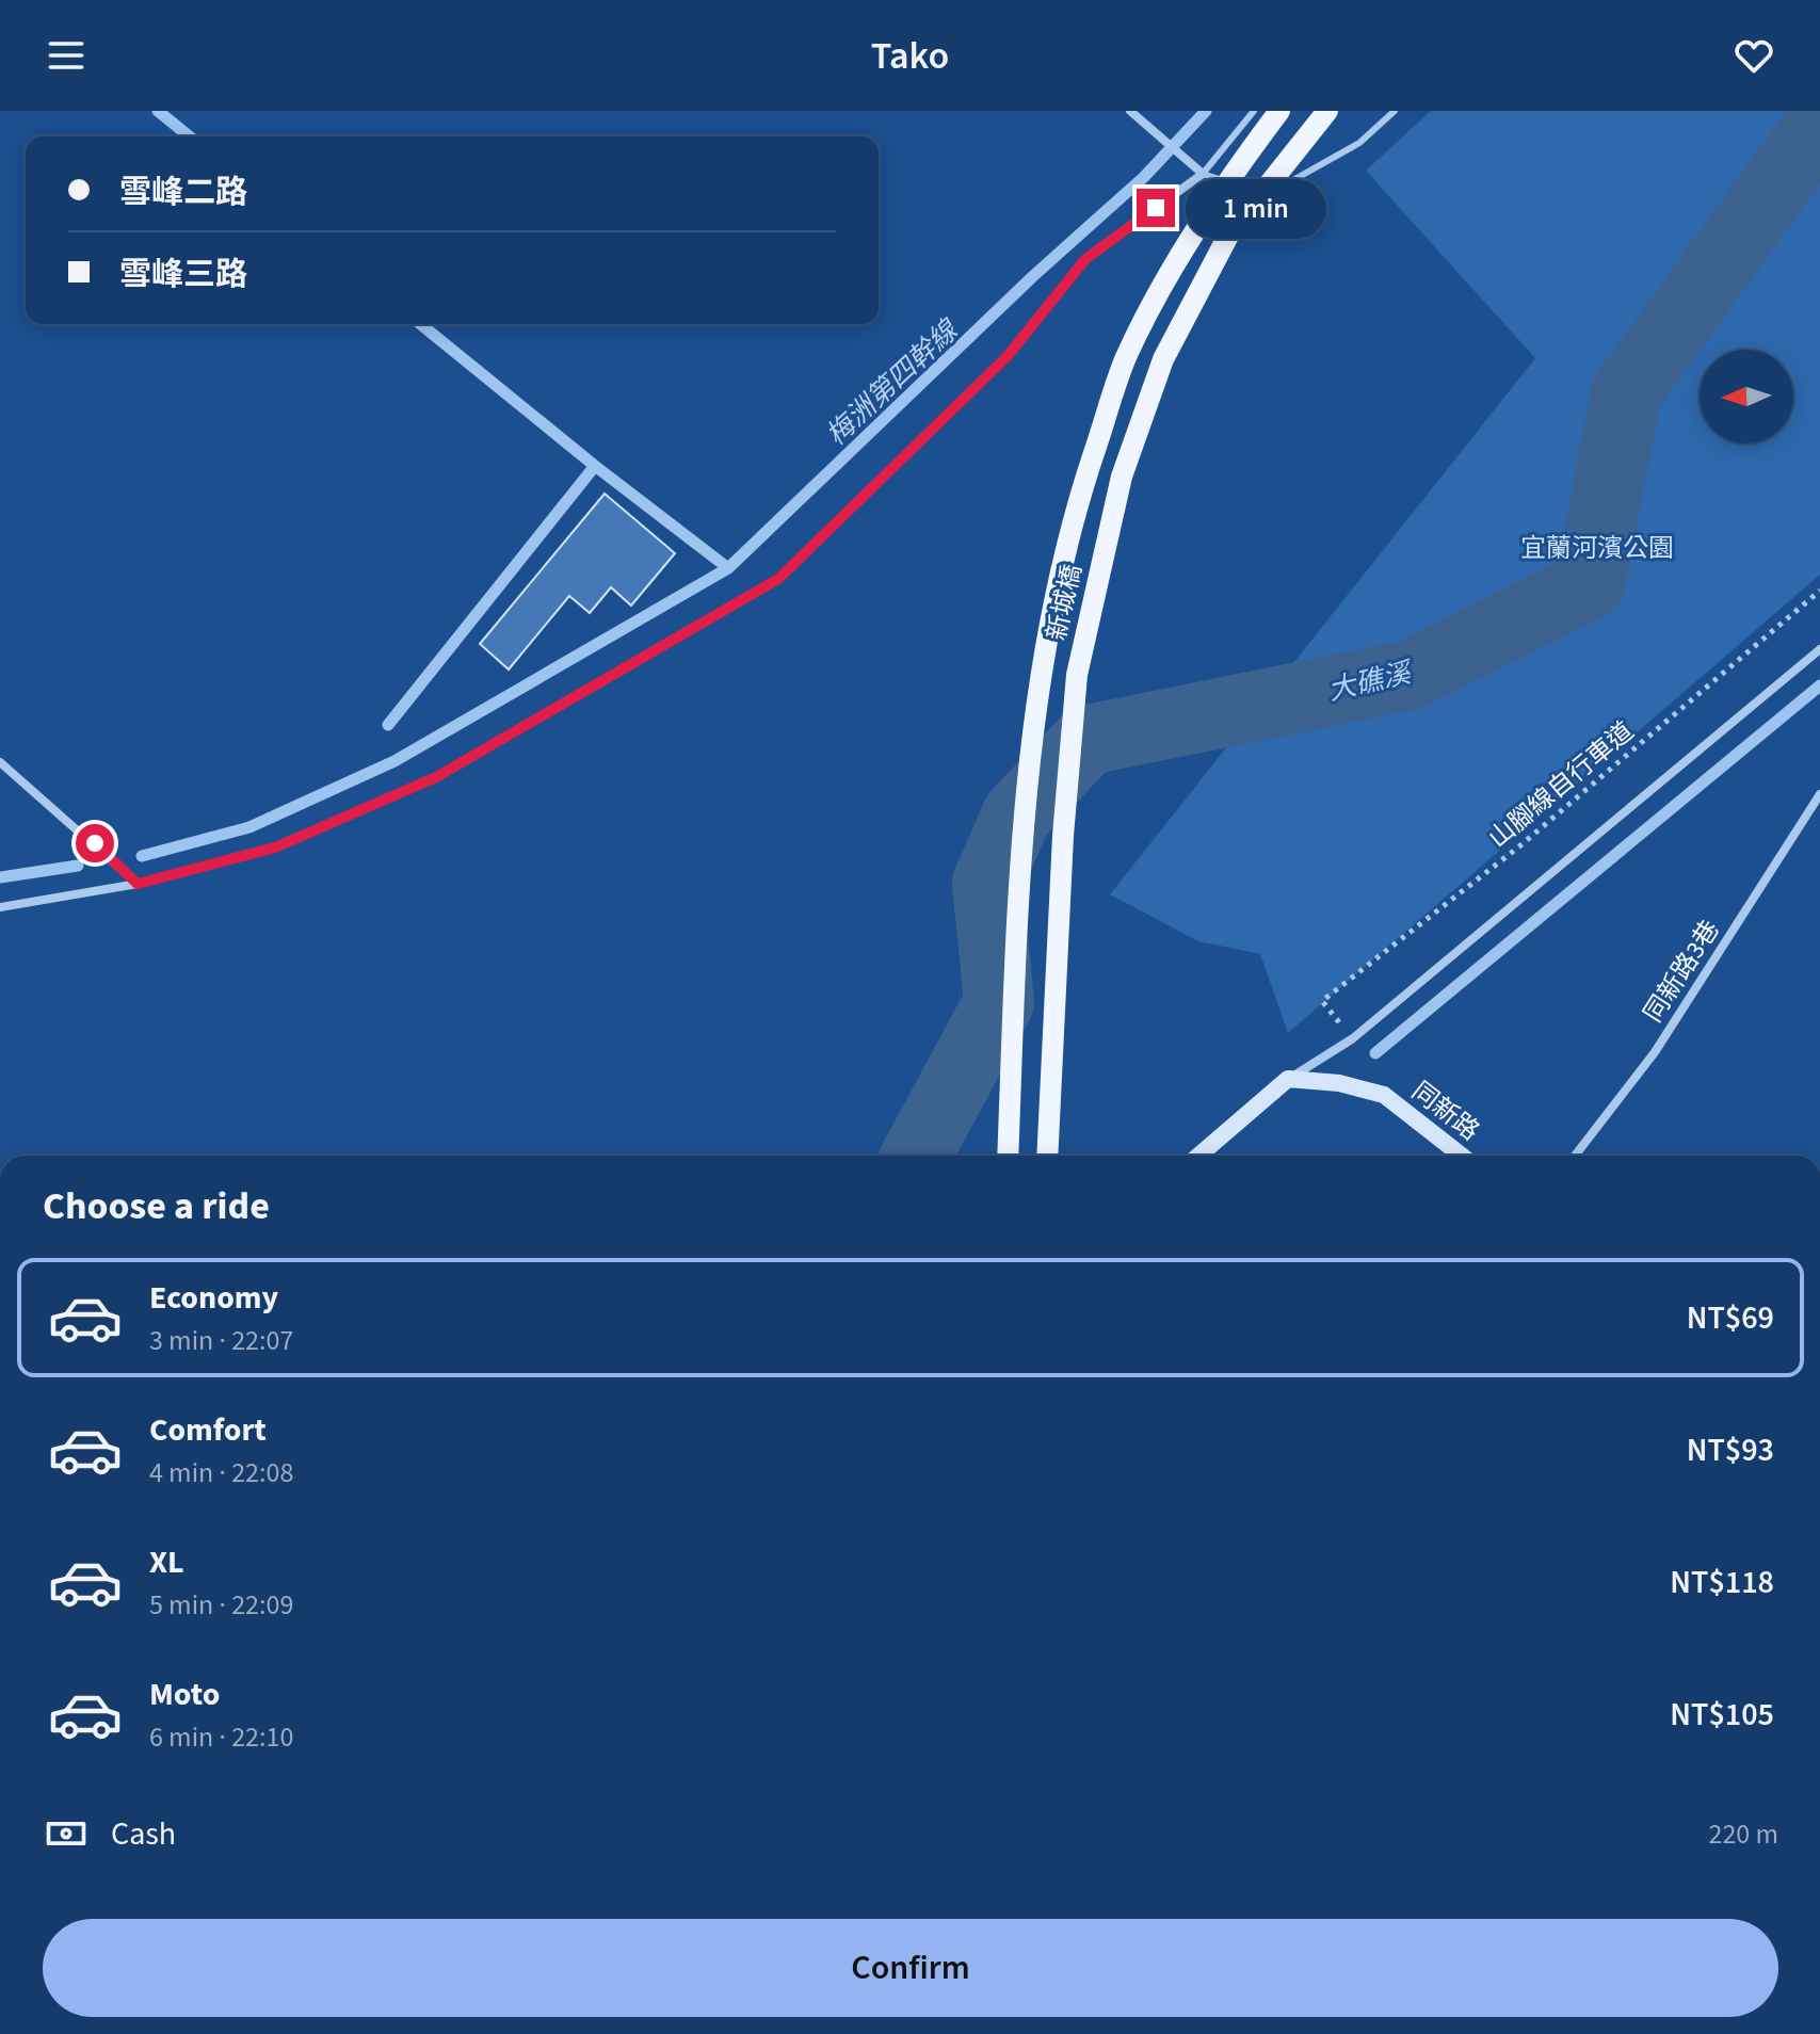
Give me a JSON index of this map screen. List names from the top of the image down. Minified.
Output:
{"streets":{"main road":["新城橋"],"street":["同新路3巷","同新路"],"path":["山腳線自行車道"]},"water":["梅洲第四幹線","大礁溪"],"parks":["宜蘭河濱公園"],"north":"left","page":{"header":"Tako","banner":["雪峰二路","雪峰三路"],"bubble":"1 min","heading":"Choose a ride","list":[{"name":"Economy","note":"3 min · 22:07","value":"NT$69"},{"name":"Comfort","note":"4 min · 22:08","value":"NT$93"},{"name":"XL","note":"5 min · 22:09","value":"NT$118"},{"name":"Moto","note":"6 min · 22:10","value":"NT$105"}],"pay":["Cash","220 m"],"buttons":"Confirm"}}
